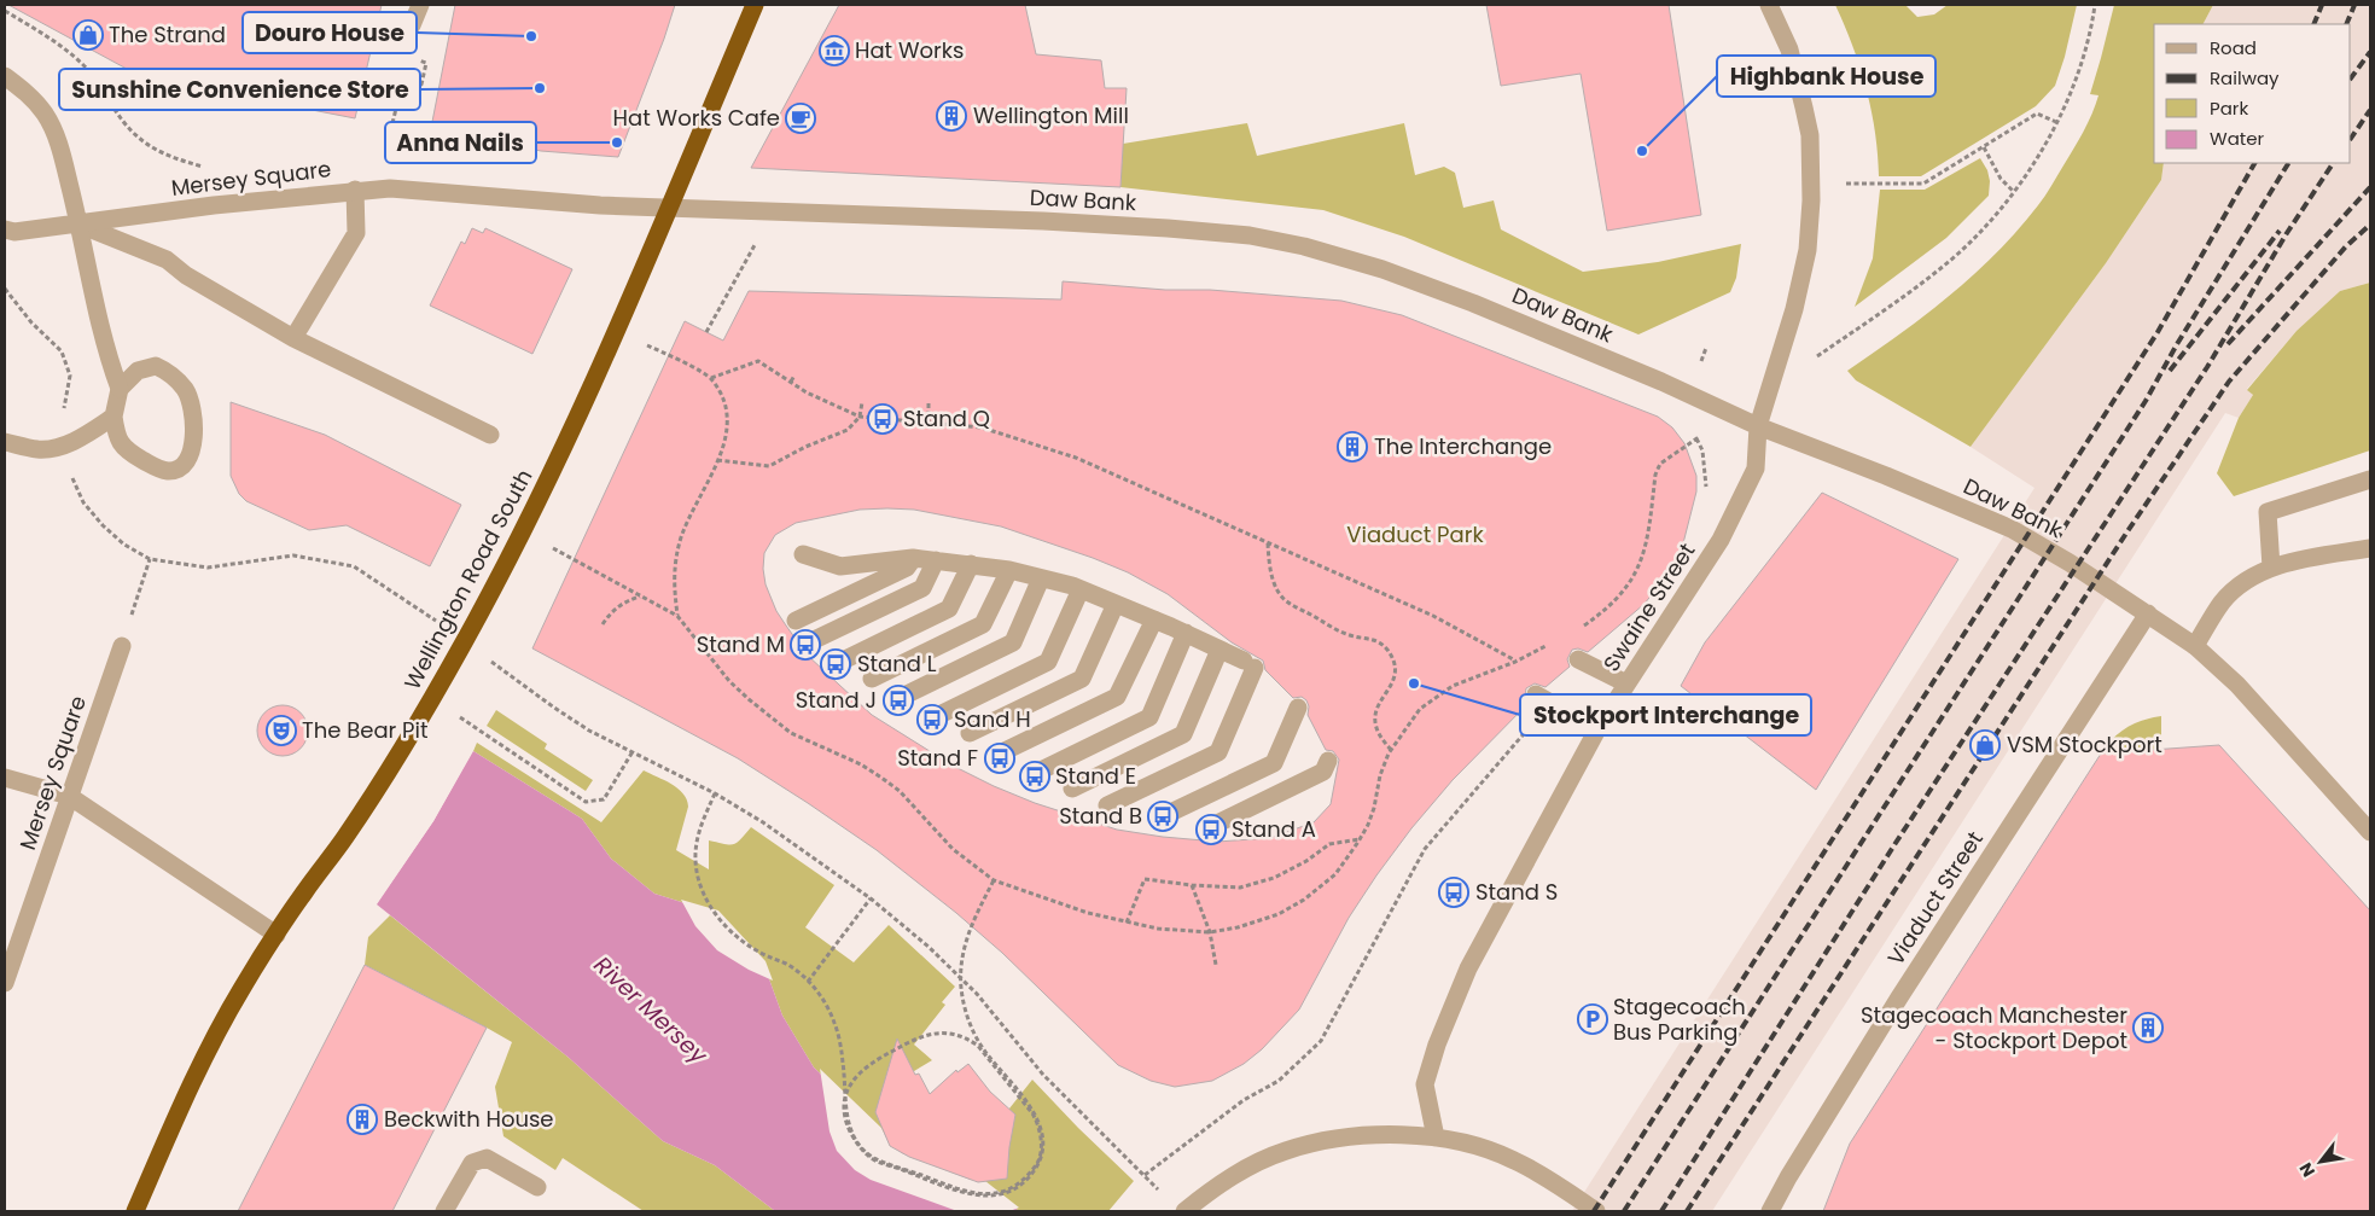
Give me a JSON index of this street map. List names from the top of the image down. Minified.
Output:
{"streets":{"highway":["Wellington Road South"],"street":["Mersey Square","Daw Bank","Swaine Street","Viaduct Street"]},"crossings":[["Mersey Square","Daw Bank"],["Daw Bank","Swaine Street"],["Daw Bank","Viaduct Street"]],"water":["River Mersey"],"parks":["Viaduct Park"],"places":{"shop":["The Strand","VSM Stockport"],"other":["Douro House","Sunshine Convenience Store","Anna Nails","Highbank House","Stockport Interchange"],"museum":["Hat Works"],"building":["Wellington Mill","The Interchange","Stagecoach Manchester - Stockport Depot","Beckwith House"],"cafe":["Hat Works Cafe"],"bus stop":["Stand Q","Stand M","Stand L","Stand J","Sand H","Stand F","Stand E","Stand B","Stand A","Stand S"],"theatre":["The Bear Pit"],"parking":["Stagecoach Bus Parking"]},"legend":["Road","Railway","Park","Water"],"north":"bottom left"}
